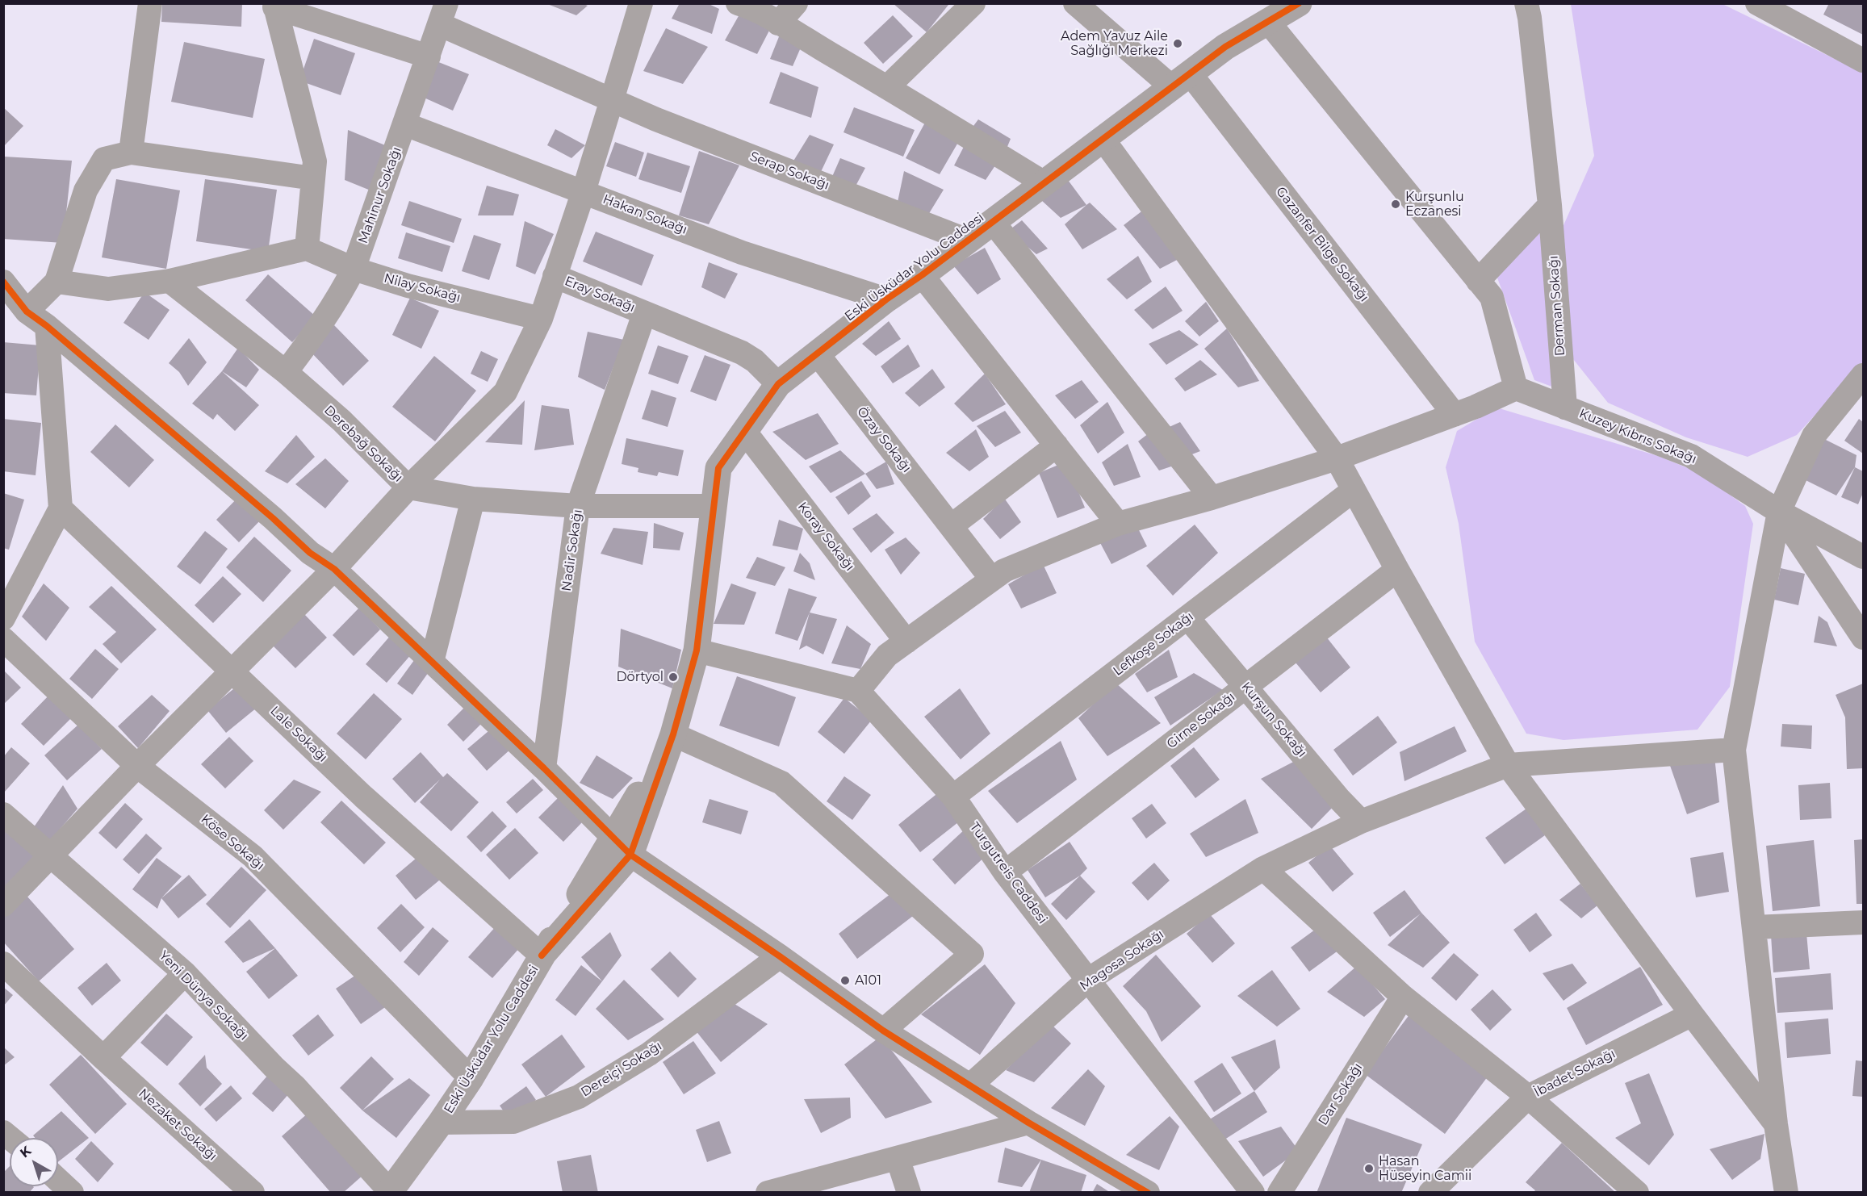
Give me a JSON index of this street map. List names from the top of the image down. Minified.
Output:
{"streets":{"street":["Serap Sokağı","Mahinur Sokağı","Hakan Sokağı","Gazanfer Bilge Sokağı","Eski Üsküdar Yolu Caddesi","Nilay Sokağı","Eray Sokağı","Derman Sokağı","Kuzey Kıbrıs Sokağı","Özay Sokağı","Derebağ Sokağı","Koray Sokağı","Nadir Sokağı","Lefkoşe Sokağı","Kurşun Sokağı","Girne Sokağı","Lale Sokağı","Köse Sokağı","Turgutreis Caddesi","Magosa Sokağı","Yeni Dünya Sokağı","Dereiçi Sokağı","İbadet Sokağı","Dar Sokağı","Nezaket Sokağı"]},"crossings":[["Serap Sokağı","Mahinur Sokağı"],["Serap Sokağı","Eski Üsküdar Yolu Caddesi"],["Mahinur Sokağı","Hakan Sokağı"],["Mahinur Sokağı","Nilay Sokağı"],["Mahinur Sokağı","Derebağ Sokağı"],["Hakan Sokağı","Eski Üsküdar Yolu Caddesi"],["Gazanfer Bilge Sokağı","Eski Üsküdar Yolu Caddesi"],["Eski Üsküdar Yolu Caddesi","Eray Sokağı"],["Eski Üsküdar Yolu Caddesi","Özay Sokağı"],["Eski Üsküdar Yolu Caddesi","Derebağ Sokağı"],["Eski Üsküdar Yolu Caddesi","Koray Sokağı"],["Eski Üsküdar Yolu Caddesi","Lale Sokağı"],["Eski Üsküdar Yolu Caddesi","Köse Sokağı"],["Eski Üsküdar Yolu Caddesi","Yeni Dünya Sokağı"],["Eski Üsküdar Yolu Caddesi","Dereiçi Sokağı"],["Eray Sokağı","Nadir Sokağı"],["Derman Sokağı","Kuzey Kıbrıs Sokağı"],["Derebağ Sokağı","Nadir Sokağı"],["Lefkoşe Sokağı","Kurşun Sokağı"],["Lefkoşe Sokağı","Turgutreis Caddesi"],["Kurşun Sokağı","Girne Sokağı"],["Kurşun Sokağı","Magosa Sokağı"],["Girne Sokağı","Turgutreis Caddesi"],["Turgutreis Caddesi","Magosa Sokağı"]],"places":["Adem Yavuz Aile Sağlığı Merkezi","Kurşunlu Eczanesi","Dörtyol","A101","Hasan Hüseyin Camii"],"north":"top left"}
